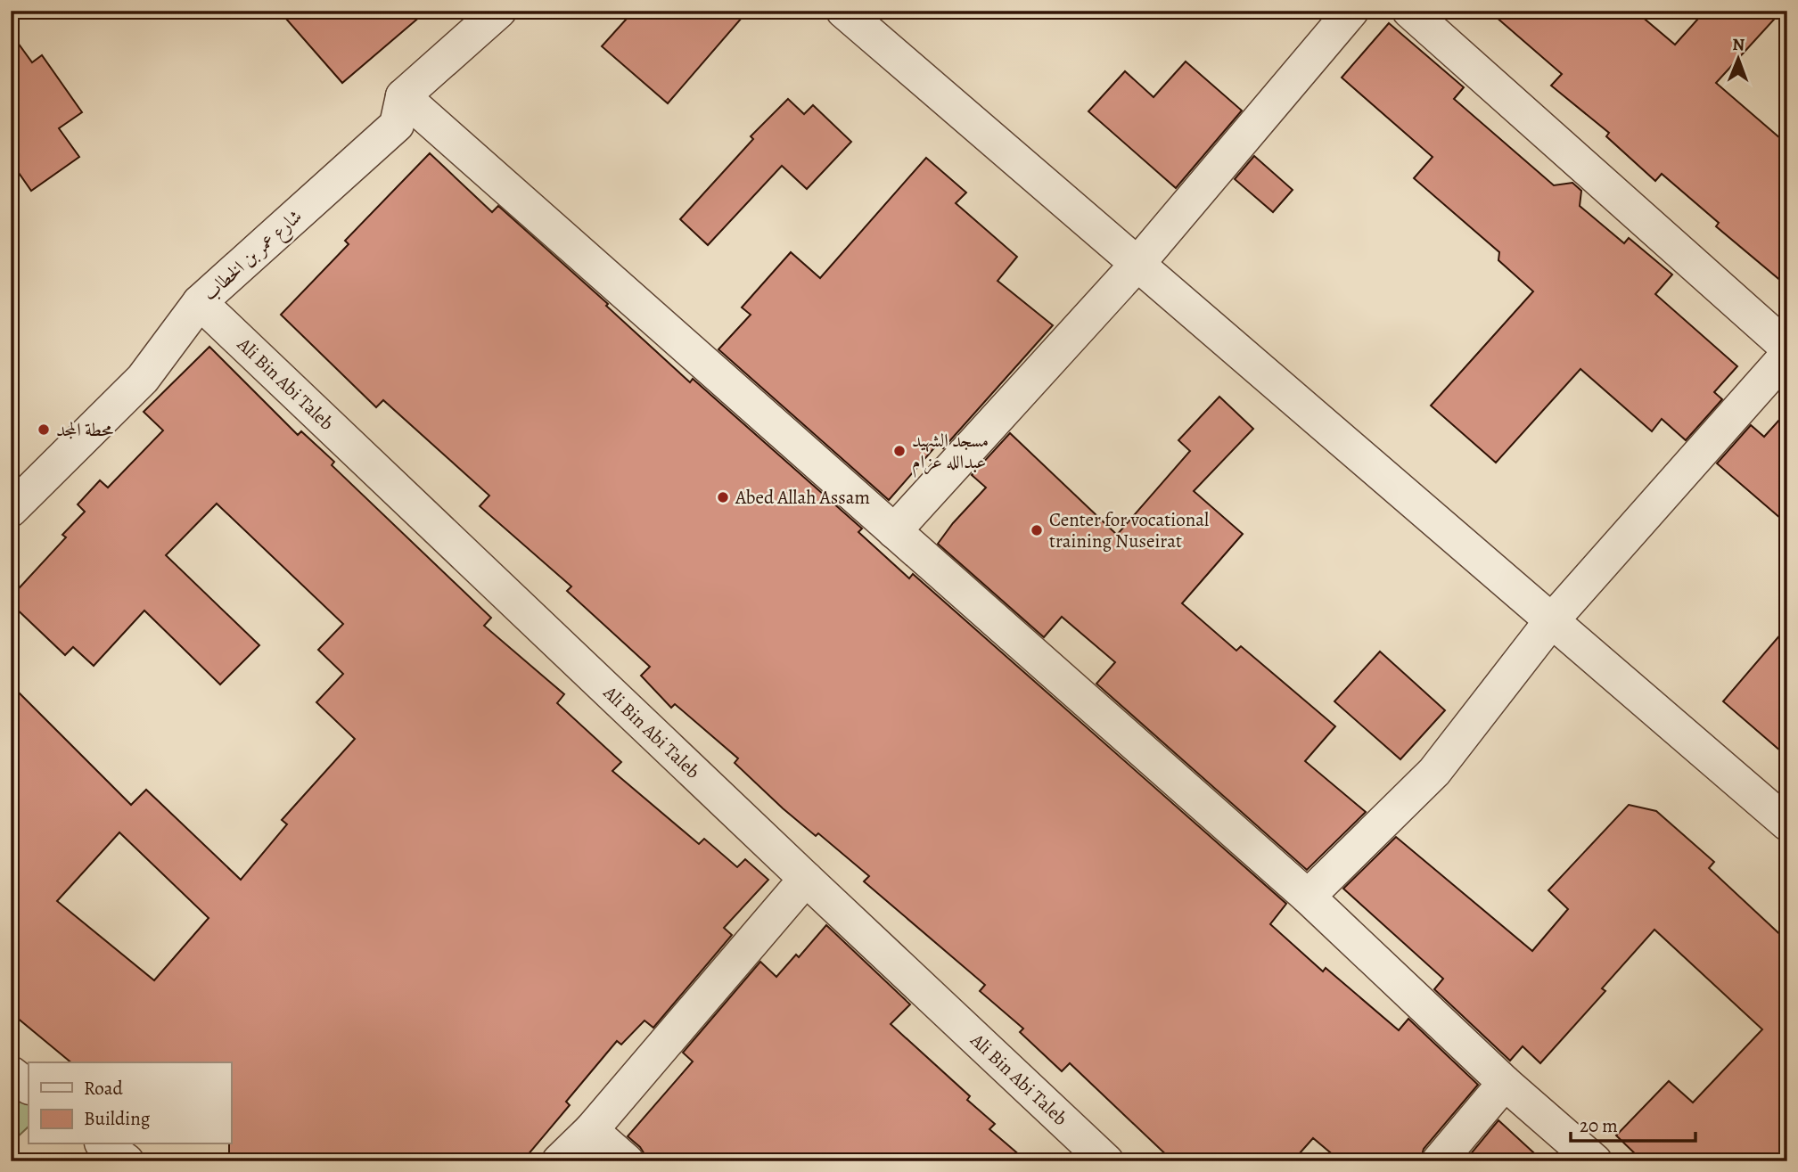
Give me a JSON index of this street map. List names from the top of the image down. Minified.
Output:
{"streets":{"street":["شارع عمر بن الخطاب","Ali Bin Abi Taleb"]},"crossings":[["شارع عمر بن الخطاب","Ali Bin Abi Taleb"]],"places":["محطة المجد","مسجد الشهيد عبدالله عزام","Abed Allah Assam","Center for vocational training Nuseirat"],"legend":["Road","Building"],"scale_bar":"20 m","north":"top"}
